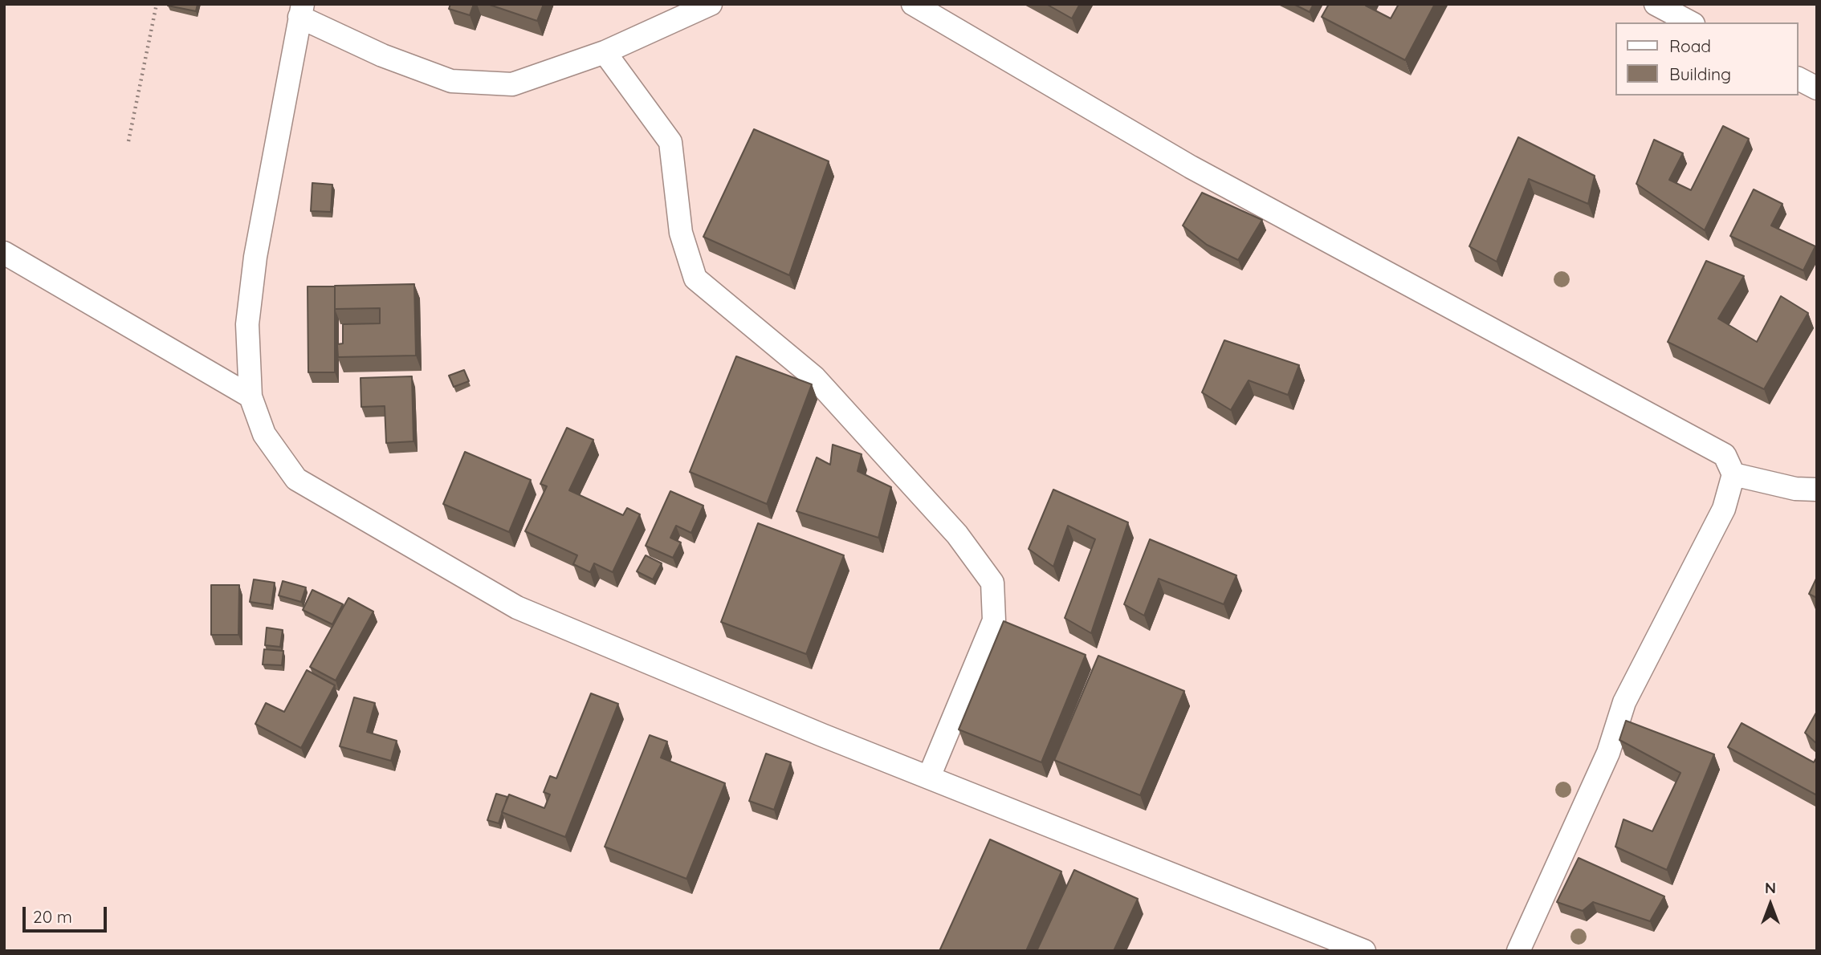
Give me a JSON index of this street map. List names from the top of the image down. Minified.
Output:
{"legend":["Road","Building"],"scale_bar":"20 m","north":"top"}
